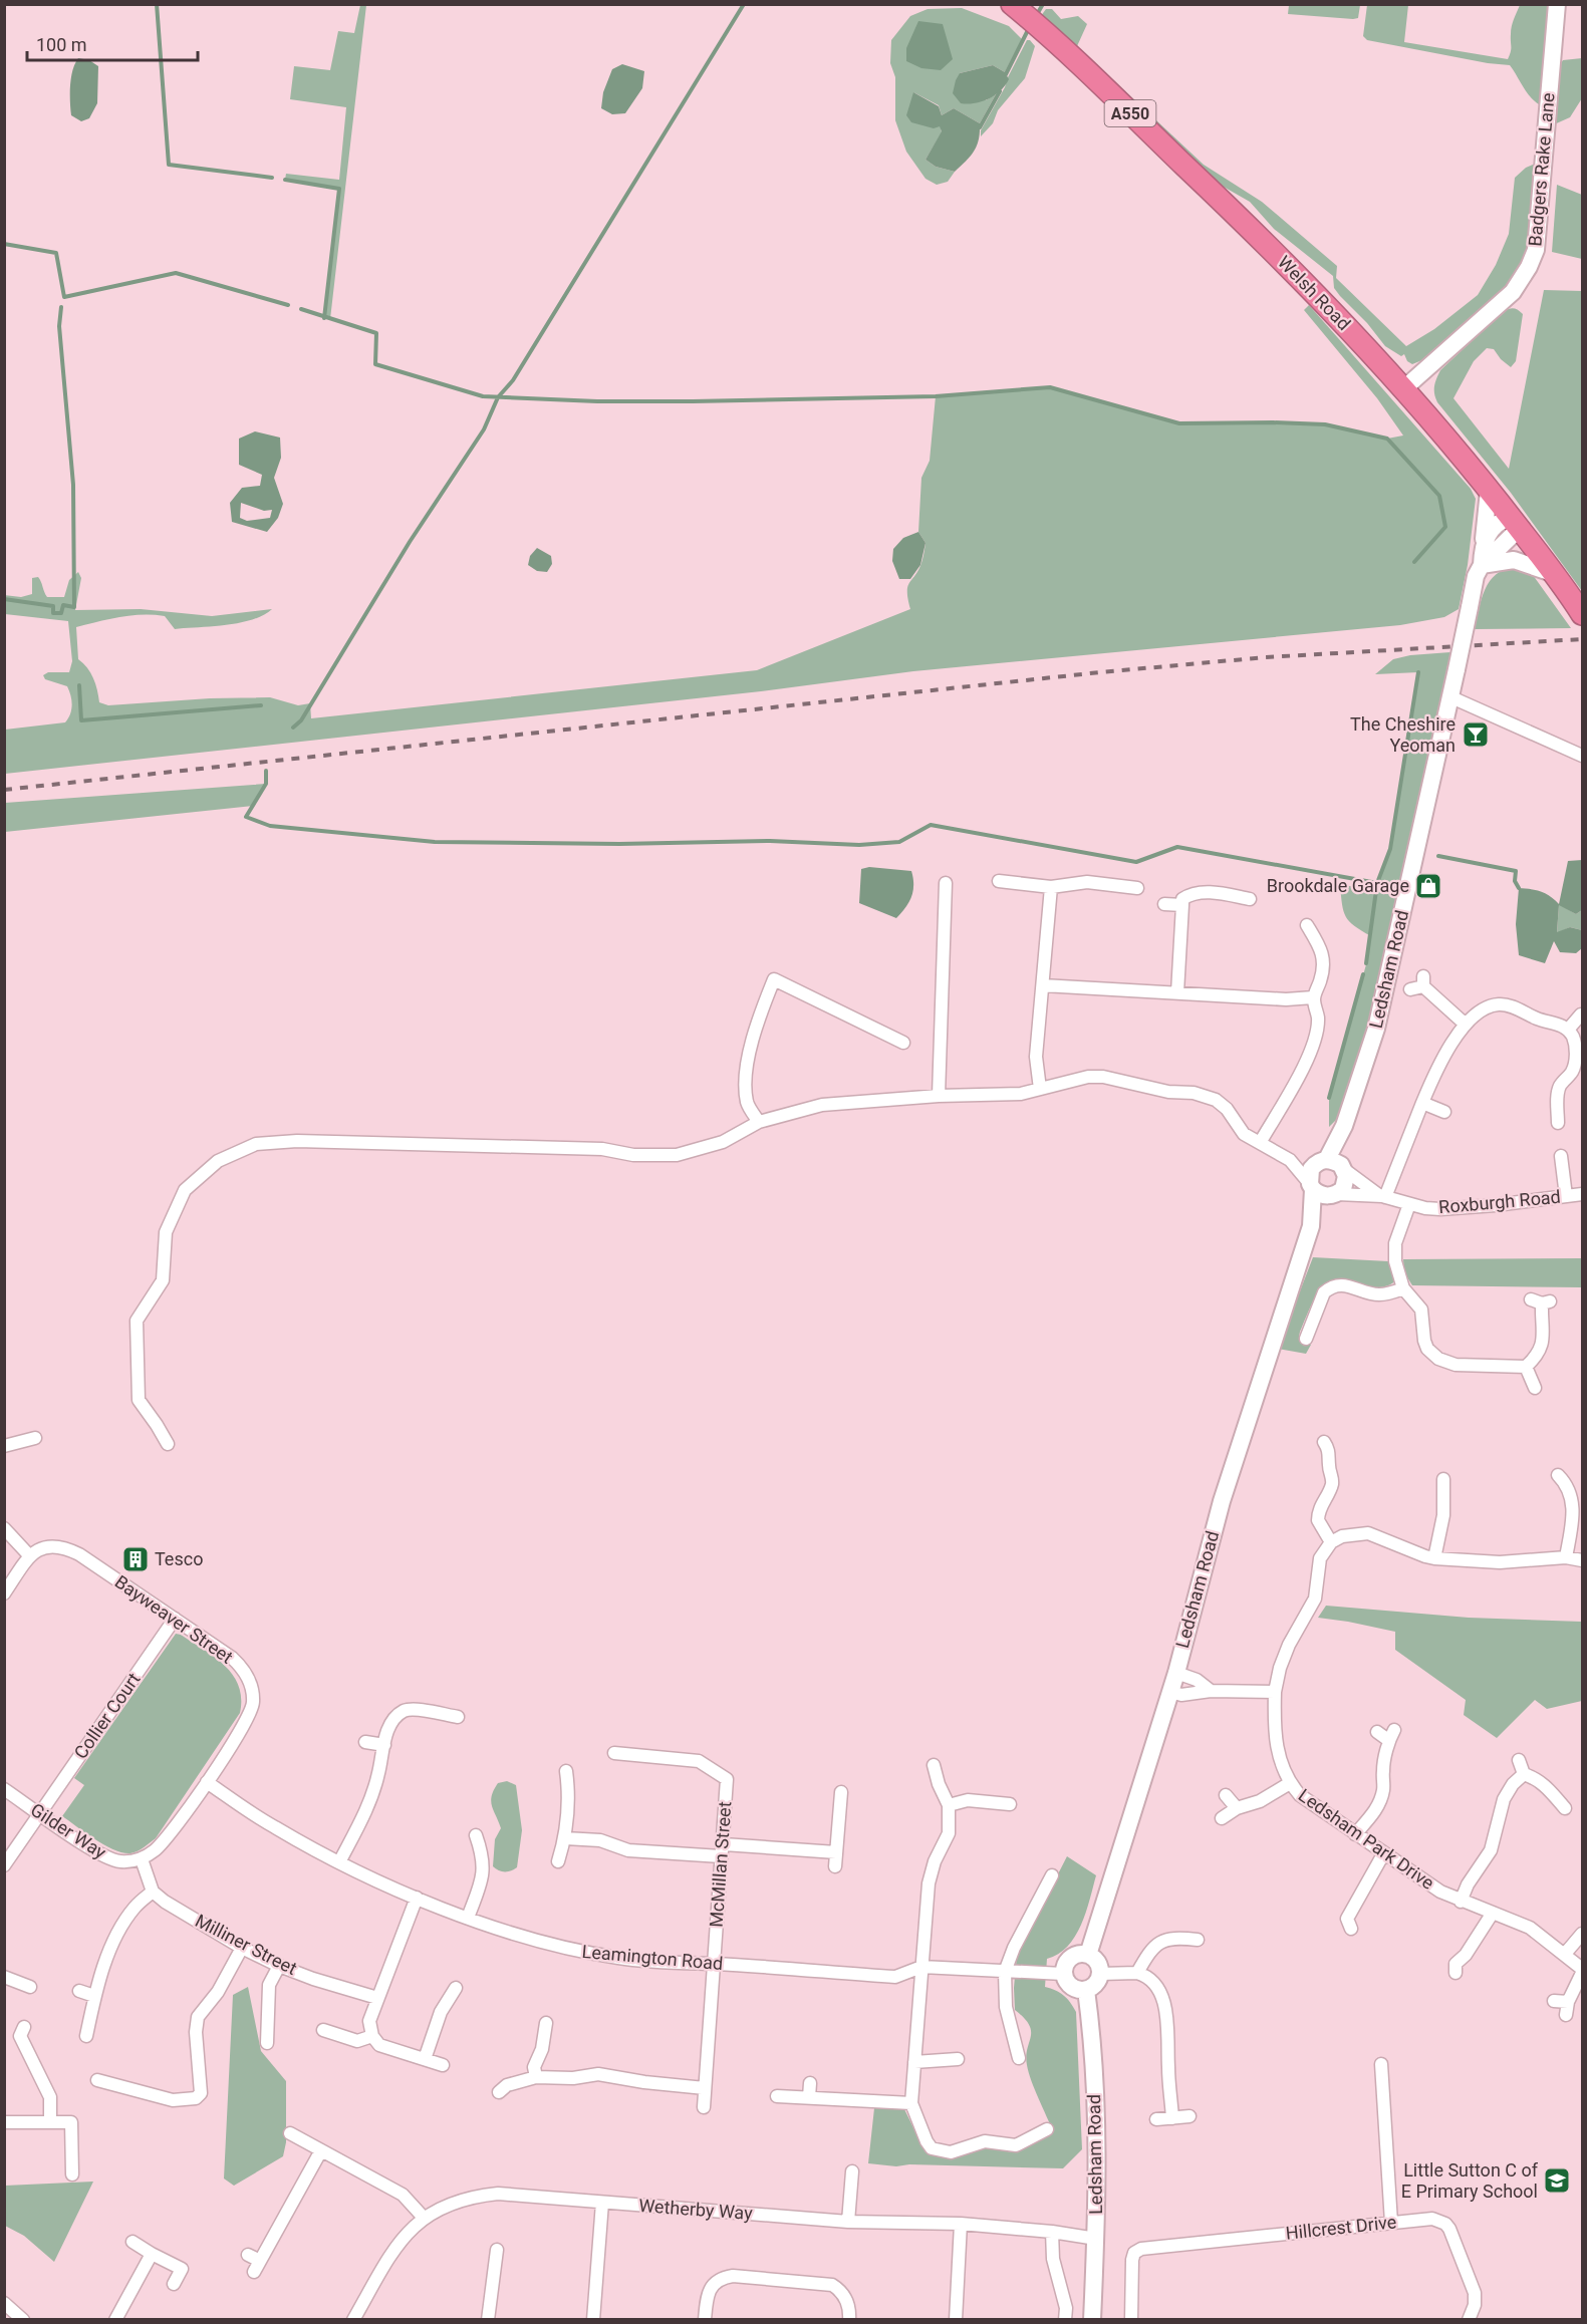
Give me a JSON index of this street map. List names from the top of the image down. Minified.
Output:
{"streets":{"highway":["A550","Welsh Road"],"main road":["Badgers Rake Lane","Ledsham Road"],"street":["Roxburgh Road","Bayweaver Street","Collier Court","Gilder Way","Ledsham Park Drive","McMillan Street","Milliner Street","Leamington Road","Wetherby Way","Hillcrest Drive"]},"crossings":[["Badgers Rake Lane","Welsh Road"],["Welsh Road","Ledsham Road"],["Ledsham Road","Roxburgh Road"],["Ledsham Road","Leamington Road"],["Ledsham Road","Wetherby Way"],["Bayweaver Street","Collier Court"],["Bayweaver Street","Leamington Road"],["Collier Court","Gilder Way"],["McMillan Street","Leamington Road"]],"places":{"bar":["The Cheshire Yeoman"],"shop":["Brookdale Garage"],"building":["Tesco"],"school or university":["Little Sutton C of E Primary School"]},"scale_bar":"100 m"}
